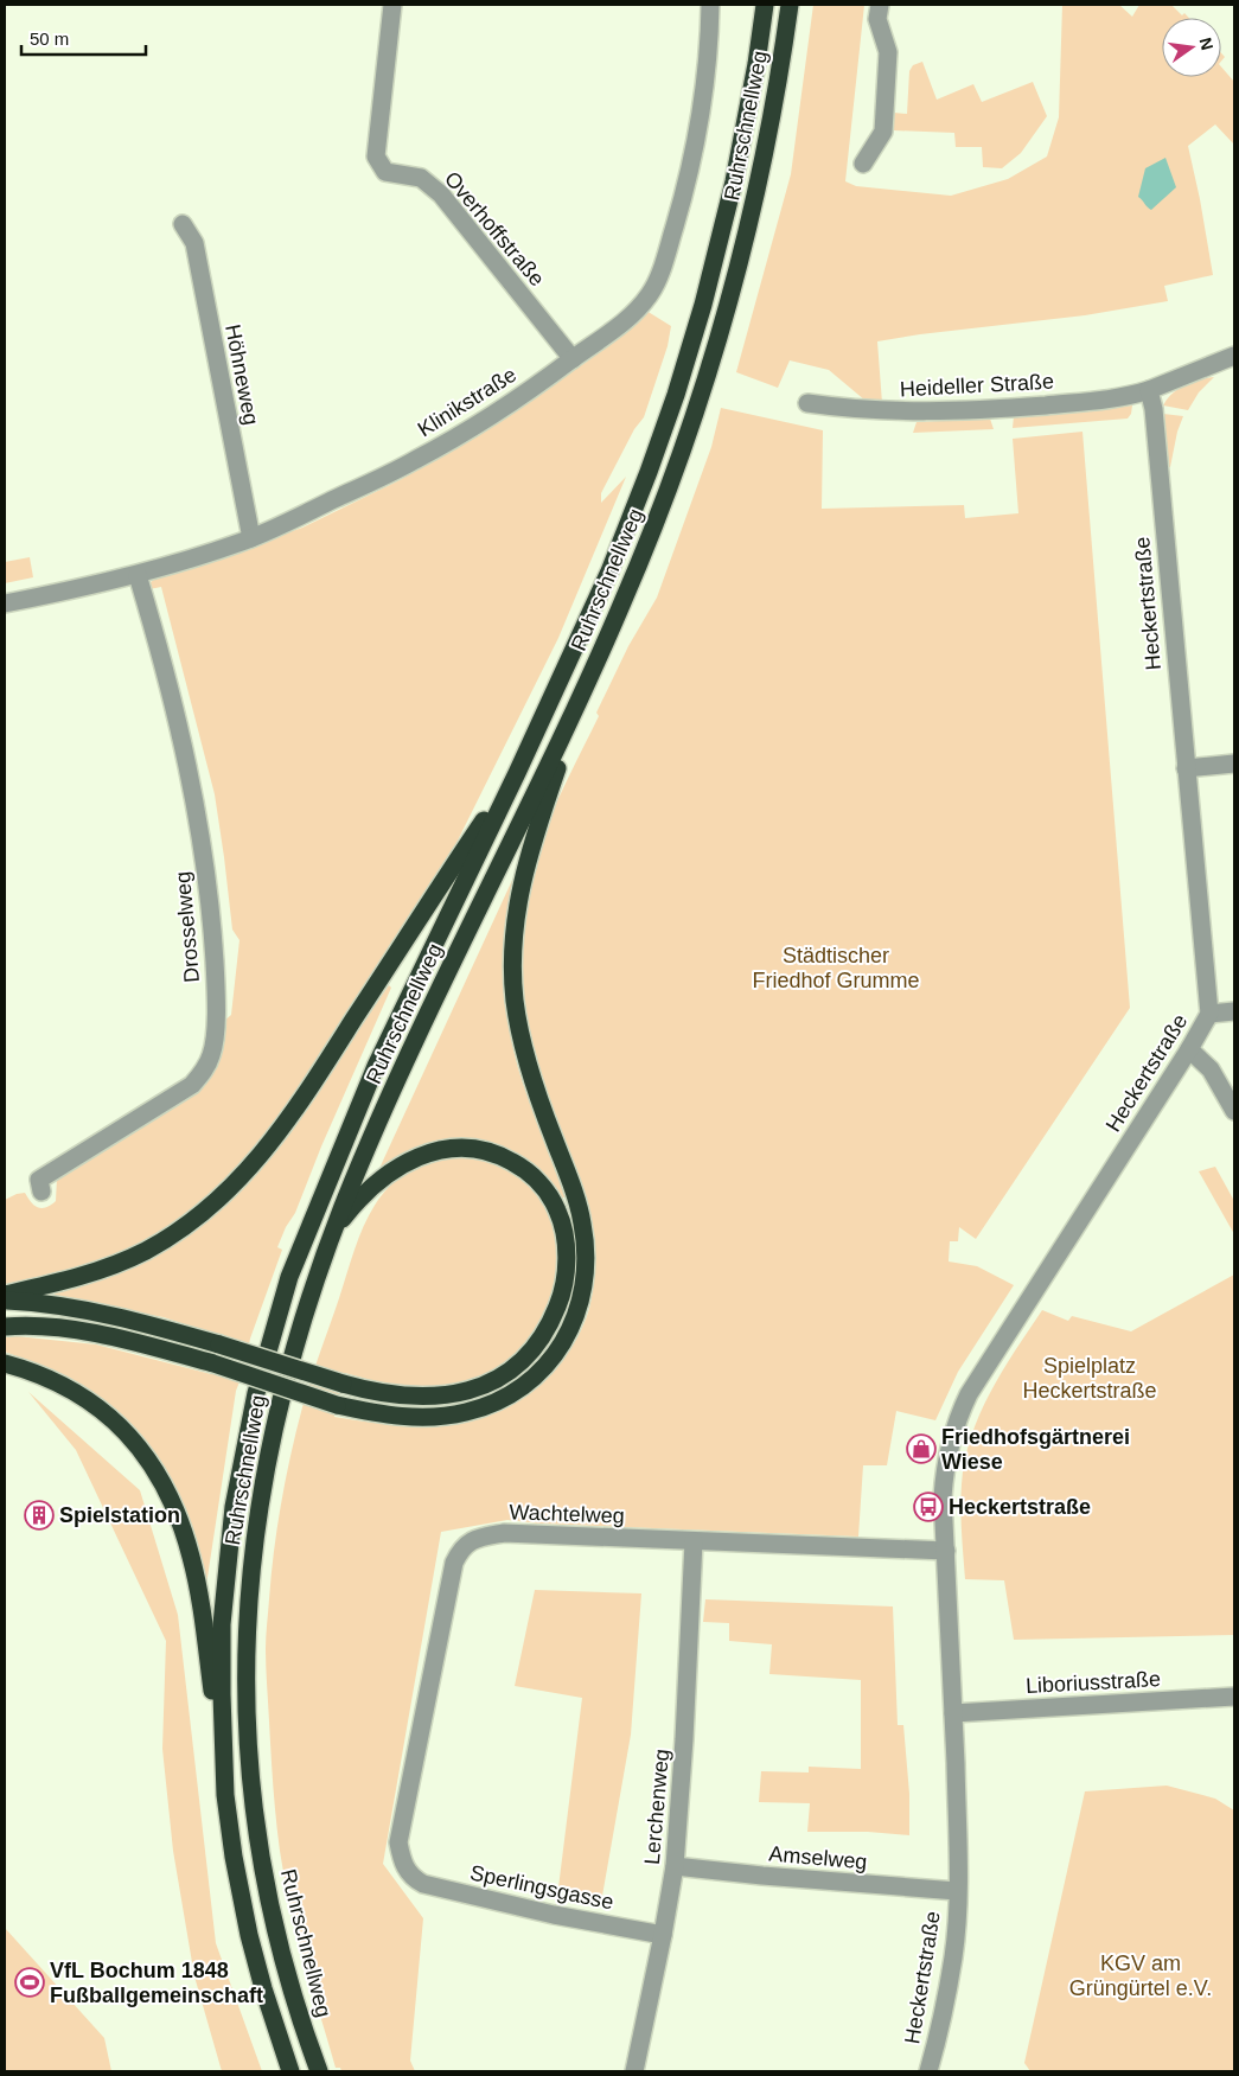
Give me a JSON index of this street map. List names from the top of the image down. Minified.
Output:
{"streets":{"highway":["Ruhrschnellweg"],"street":["Overhoffstraße","Höhneweg","Heideller Straße","Klinikstraße","Heckertstraße","Drosselweg","Wachtelweg","Liboriusstraße","Lerchenweg","Amselweg","Sperlingsgasse"]},"crossings":[["Overhoffstraße","Klinikstraße"],["Höhneweg","Klinikstraße"],["Heideller Straße","Heckertstraße"],["Klinikstraße","Drosselweg"],["Heckertstraße","Wachtelweg"],["Heckertstraße","Liboriusstraße"],["Heckertstraße","Amselweg"],["Wachtelweg","Lerchenweg"],["Wachtelweg","Sperlingsgasse"],["Lerchenweg","Amselweg"],["Lerchenweg","Sperlingsgasse"]],"parks":["Städtischer Friedhof Grumme","Spielplatz Heckertstraße","KGV am Grüngürtel e.V."],"places":{"shop":["Friedhofsgärtnerei Wiese"],"bus stop":["Heckertstraße"],"building":["Spielstation"],"sports":["VfL Bochum 1848 Fußballgemeinschaft"]},"scale_bar":"50 m","north":"right"}
